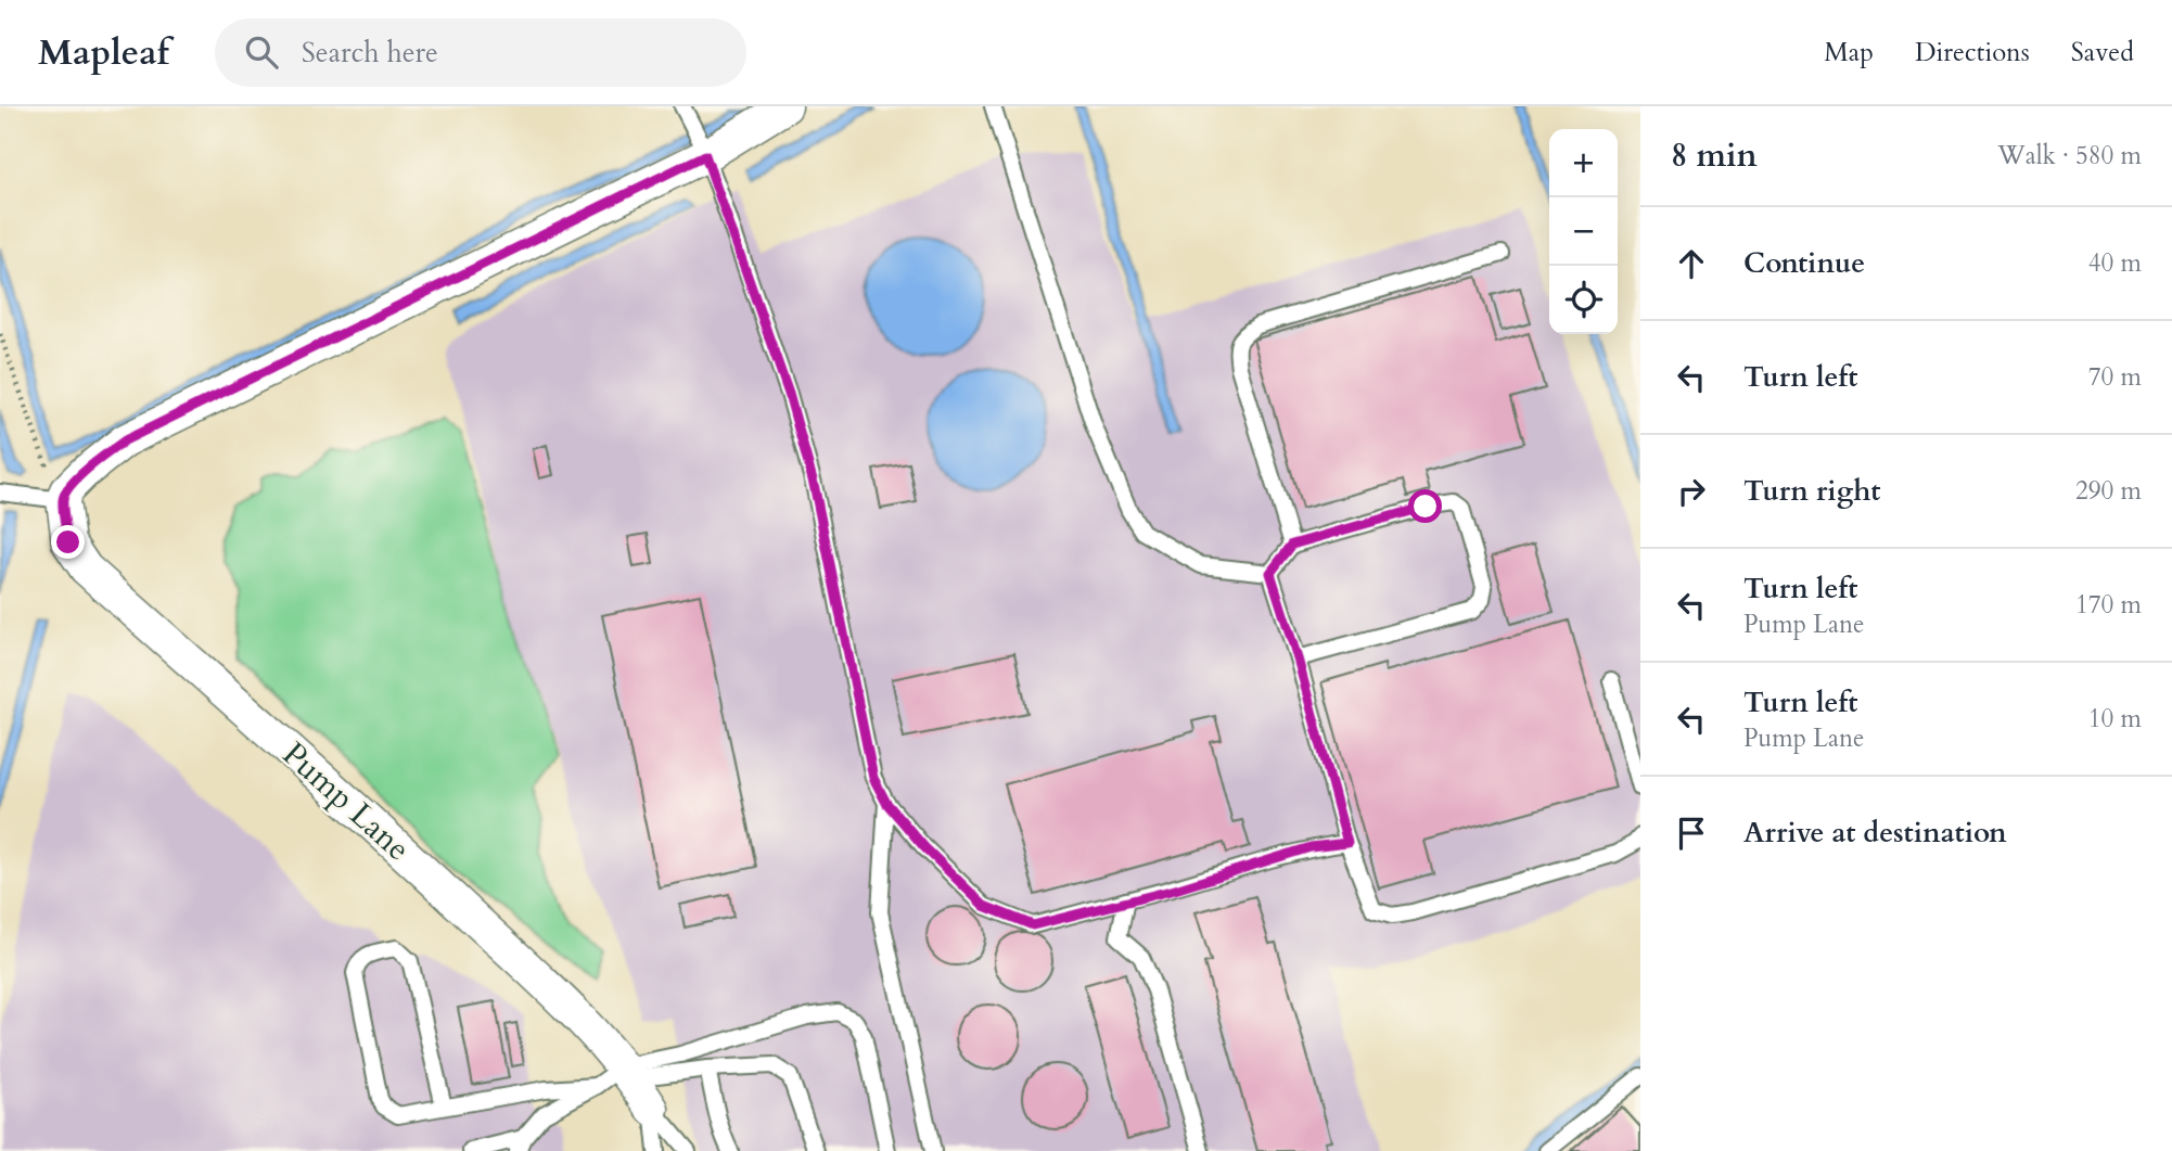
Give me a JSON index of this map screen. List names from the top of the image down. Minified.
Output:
{"streets":{"street":["Pump Lane"]},"page":{"header":"Mapleaf","search":"Search here","nav":["Map","Directions","Saved"],"heading":["8 min","Walk · 580 m"],"map_buttons":["+","−"],"list":[["Continue","40 m"],["Turn left","70 m"],["Turn right","290 m"],["Turn left","Pump Lane","170 m"],["Turn left","Pump Lane","10 m"],"Arrive at destination"]}}
